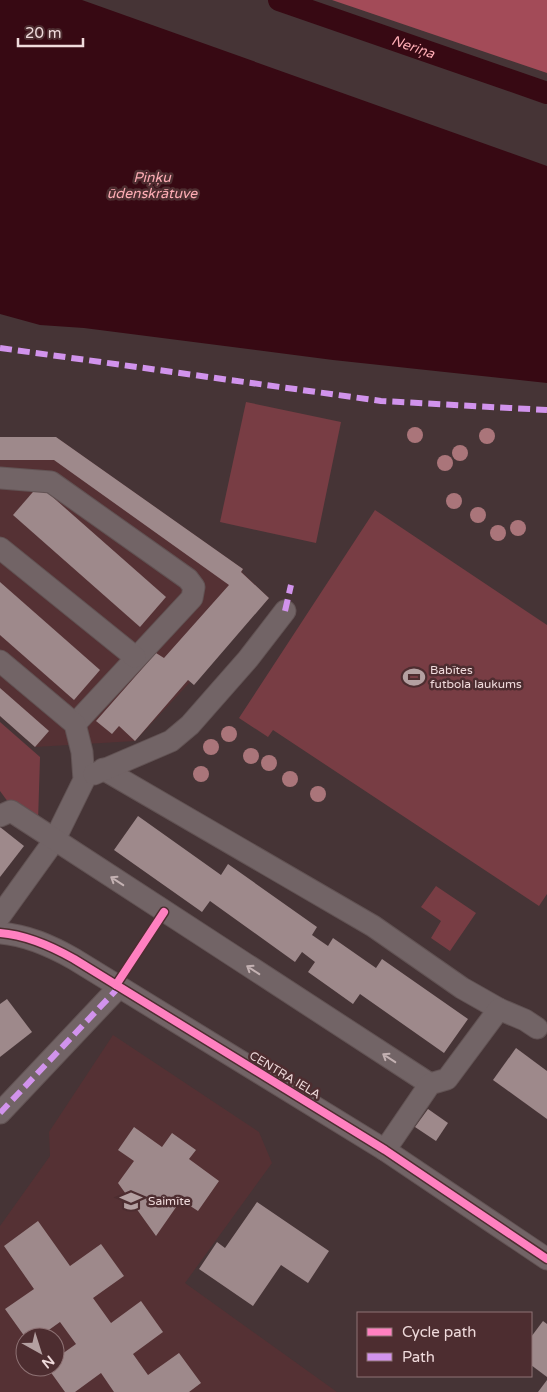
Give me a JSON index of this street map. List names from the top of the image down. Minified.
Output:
{"streets":{"street":["CENTRA IELA"]},"water":["Neriņa","Piņķu ūdenskrātuve"],"places":{"sports":["Babītes futbola laukums"],"school or university":["Saimīte"]},"legend":["Cycle path","Path"],"scale_bar":"20 m","north":"bottom right"}
